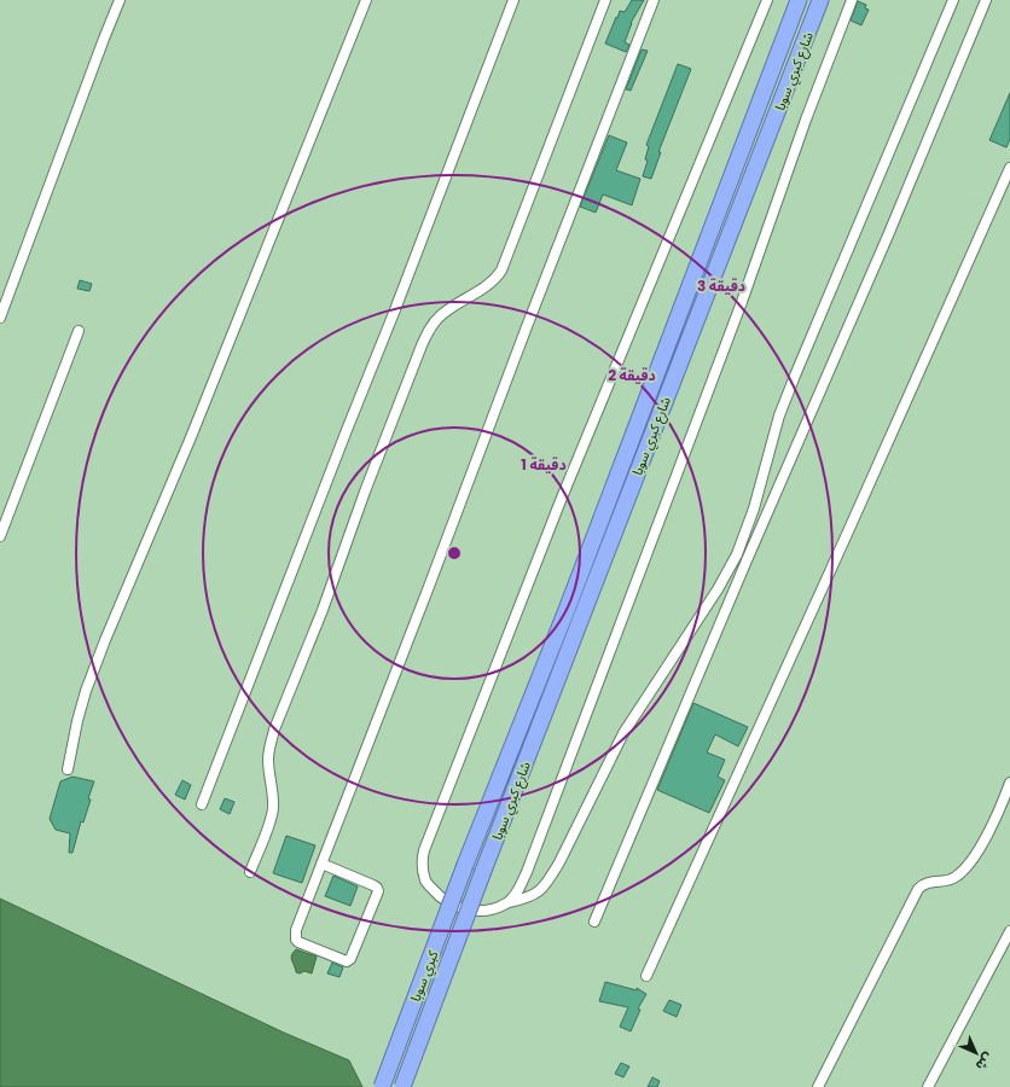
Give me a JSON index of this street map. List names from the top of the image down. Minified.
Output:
{"streets":{"highway":["شارع كبري سوبا","كبري سوبا"]},"crossings":[["شارع كبري سوبا","كبري سوبا"]],"north":"bottom right","rings":["3 دقيقة","2 دقيقة","1 دقيقة"]}
